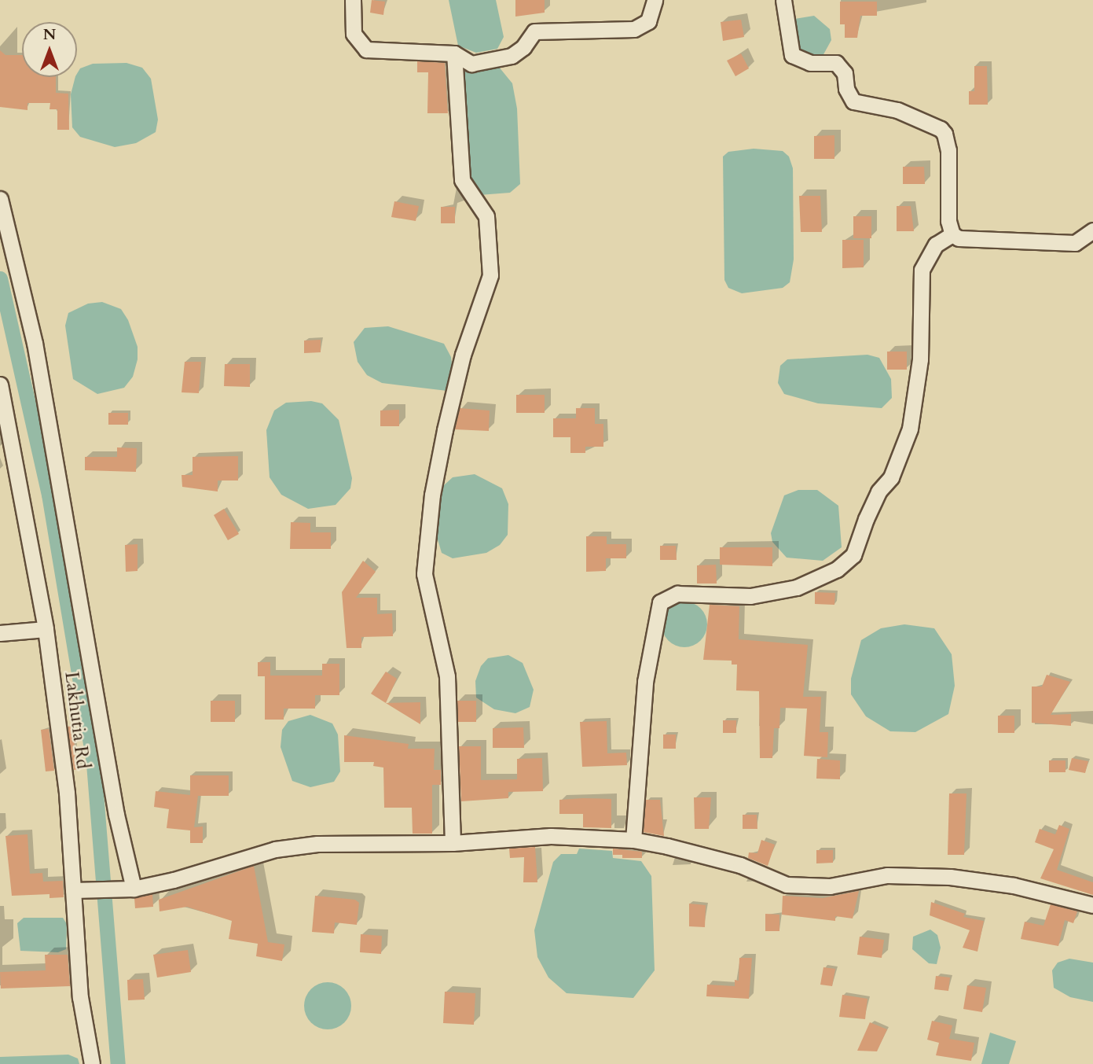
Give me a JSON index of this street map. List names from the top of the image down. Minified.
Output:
{"streets":{"street":["Lakhutia Rd"]},"north":"top"}
